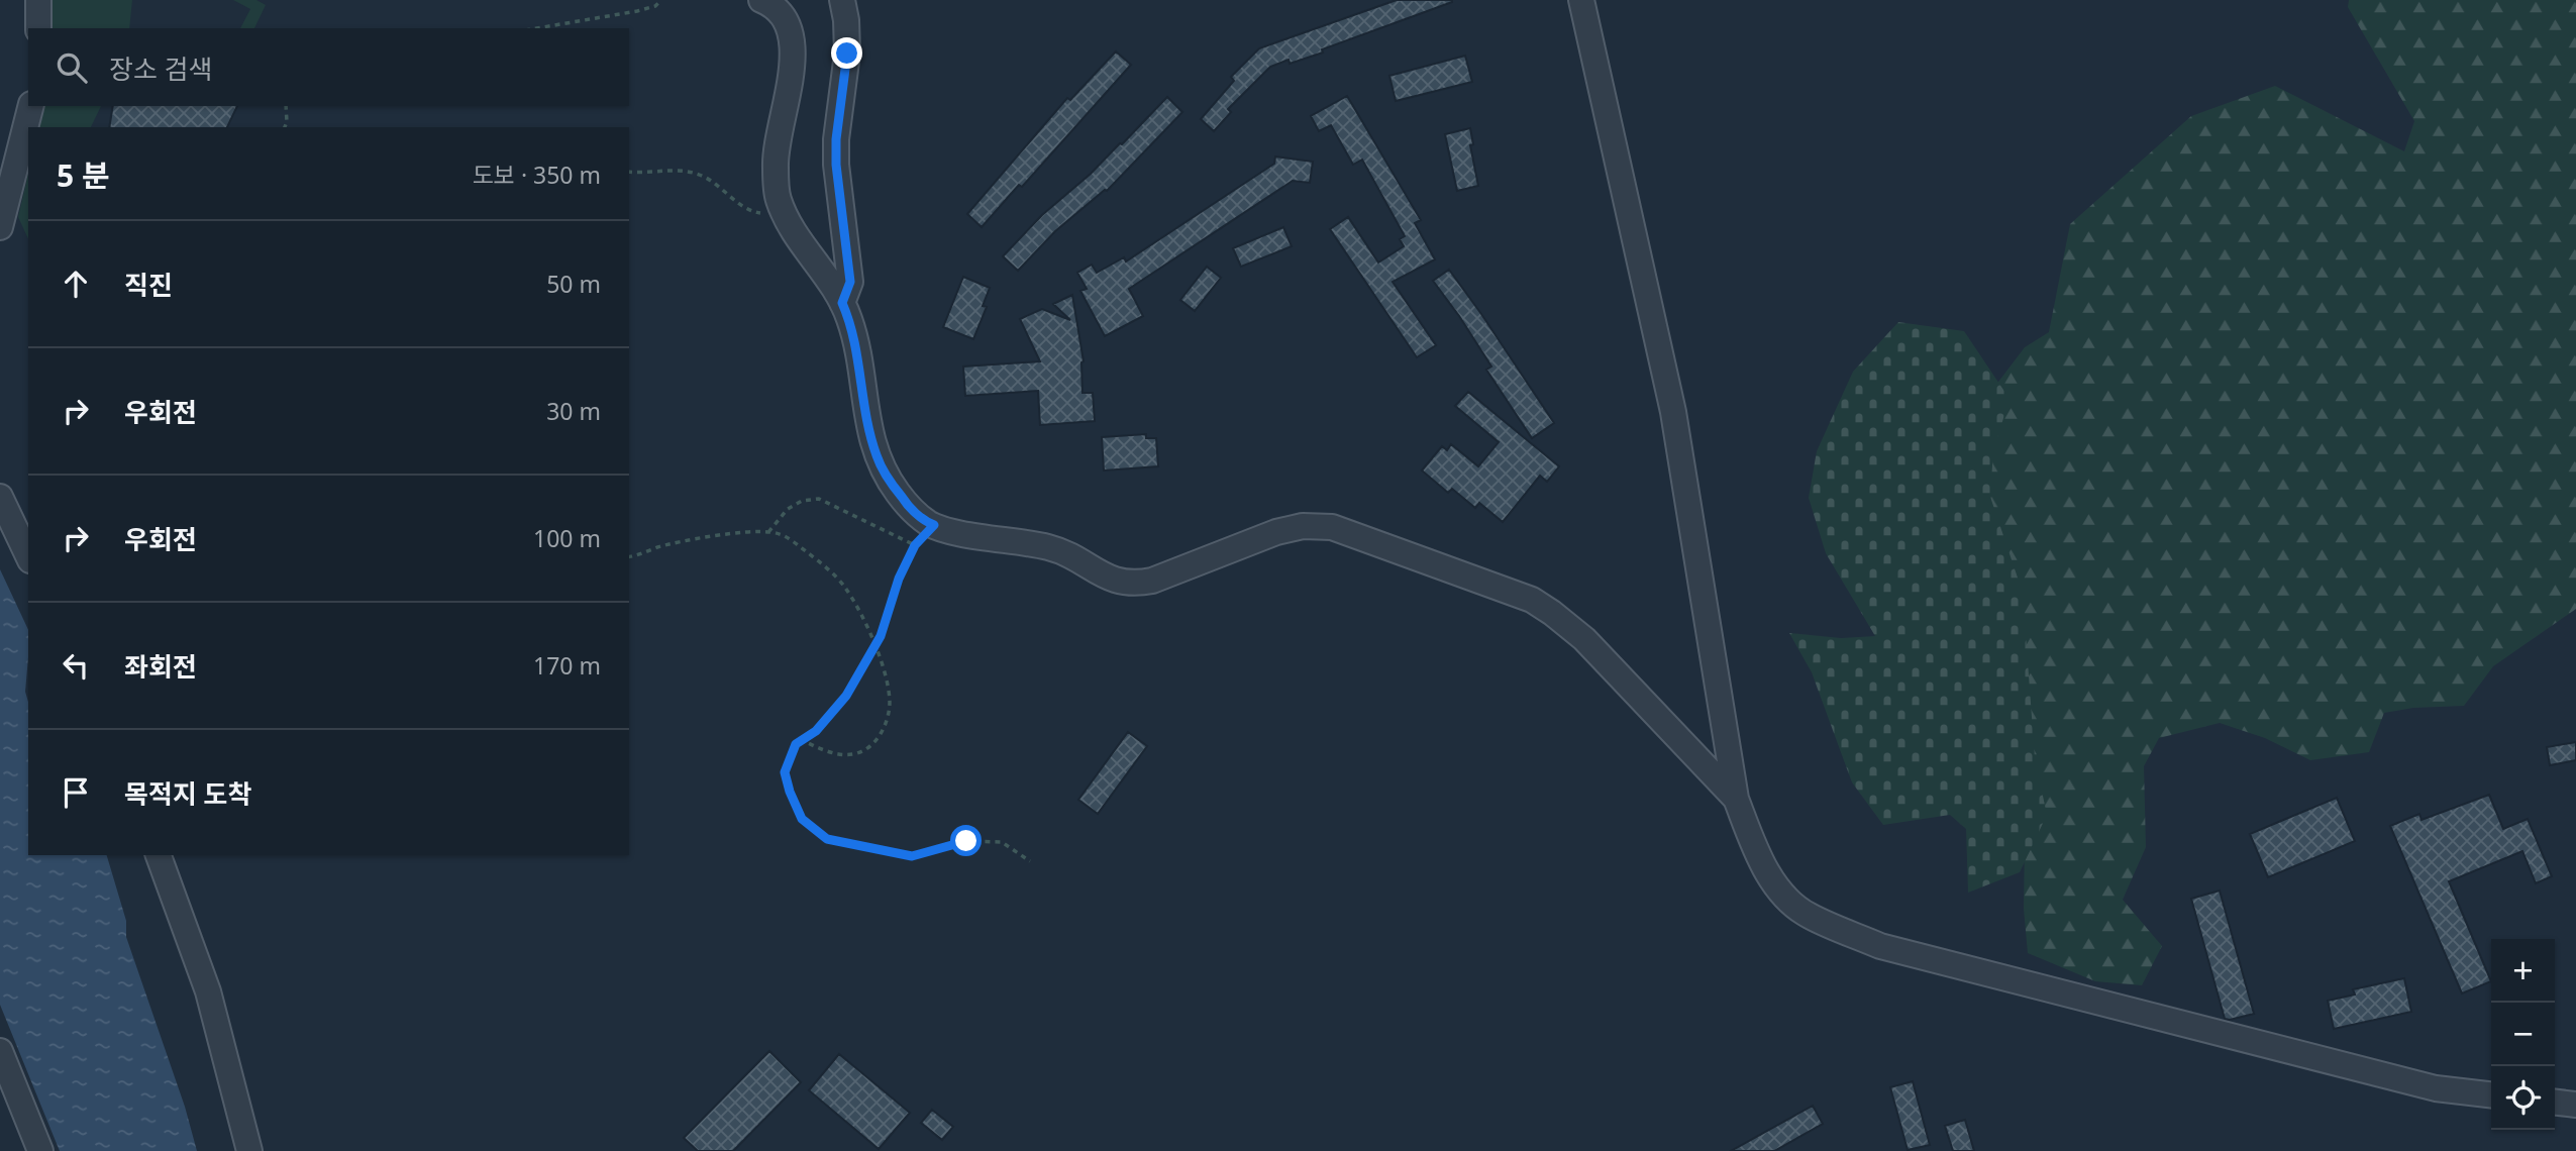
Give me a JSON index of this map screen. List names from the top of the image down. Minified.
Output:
{"page":{"search":"장소 검색","heading":["5 분","도보 · 350 m"],"list":[["직진","50 m"],["우회전","30 m"],["우회전","100 m"],["좌회전","170 m"],"목적지 도착"],"map_buttons":["+","−"]}}
